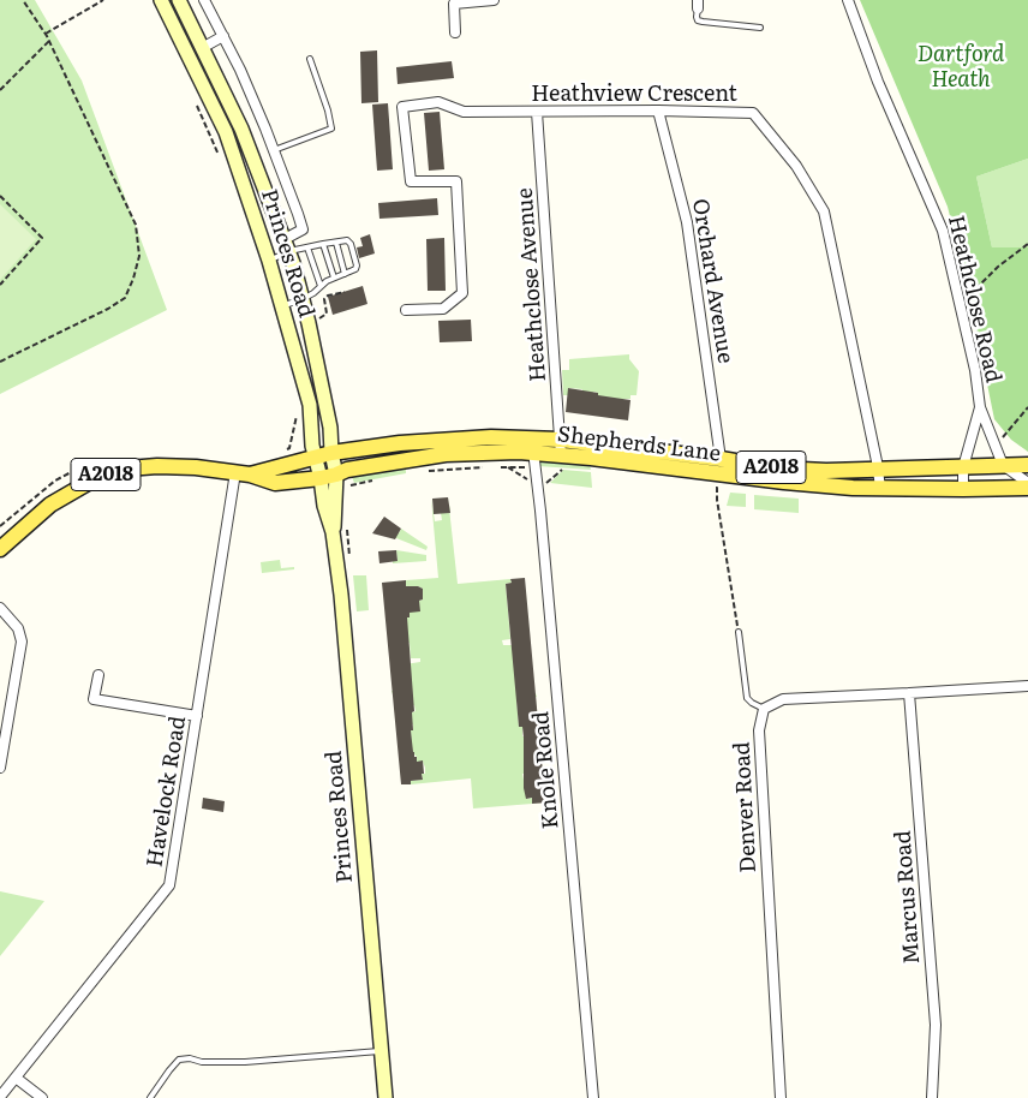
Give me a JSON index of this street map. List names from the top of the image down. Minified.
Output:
{"streets":{"main road":["Princes Road","Shepherds Lane","A2018"],"street":["Heathview Crescent","Orchard Avenue","Heathclose Avenue","Heathclose Road","Knole Road","Havelock Road","Denver Road","Marcus Road"]},"crossings":[["Heathview Crescent","Orchard Avenue"],["Heathview Crescent","Heathclose Avenue"],["Heathview Crescent","Shepherds Lane"],["Princes Road","Shepherds Lane"],["Orchard Avenue","Shepherds Lane"],["Heathclose Avenue","Shepherds Lane"],["Heathclose Road","Shepherds Lane"],["Shepherds Lane","Knole Road"],["Shepherds Lane","Havelock Road"]],"parks":["Dartford Heath"]}
